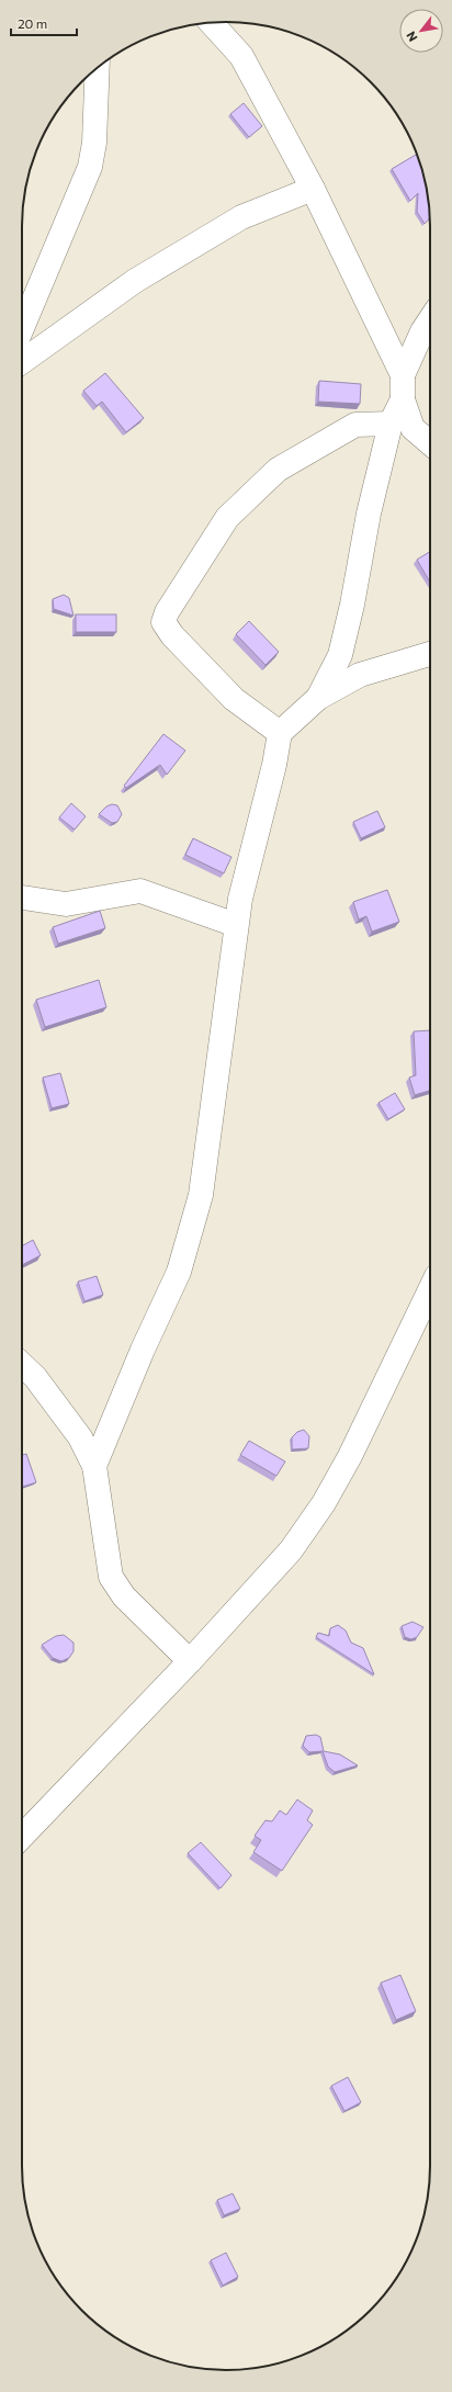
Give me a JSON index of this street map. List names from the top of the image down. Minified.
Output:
{"scale_bar":"20 m","north":"bottom left"}
